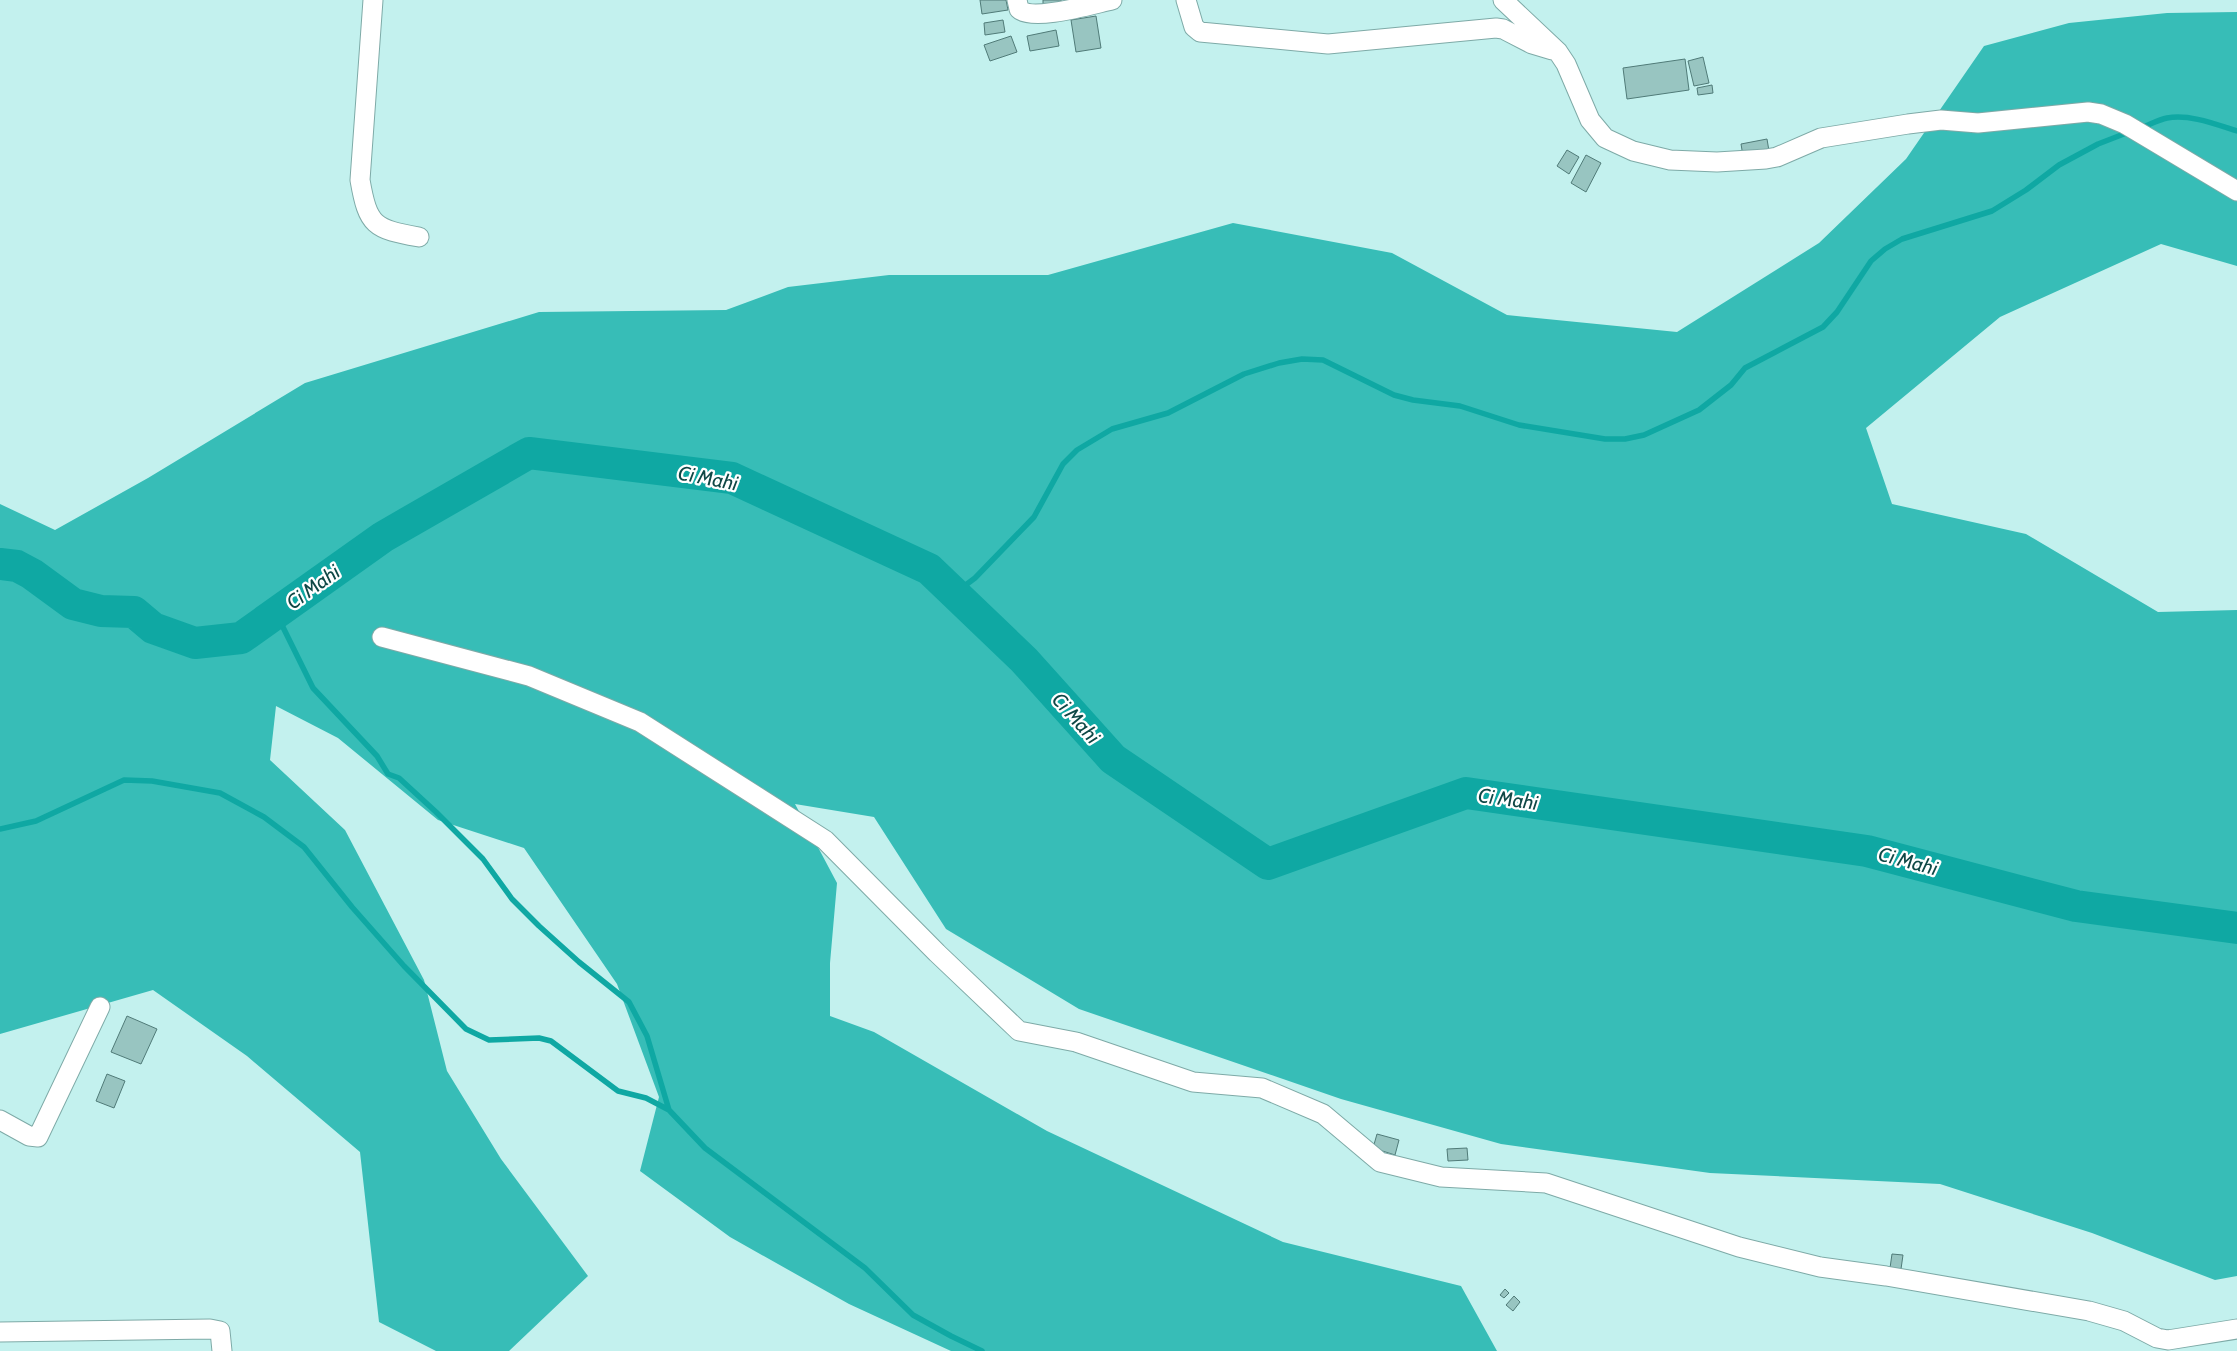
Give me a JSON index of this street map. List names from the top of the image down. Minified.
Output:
{"water":["Ci Mahi"]}
